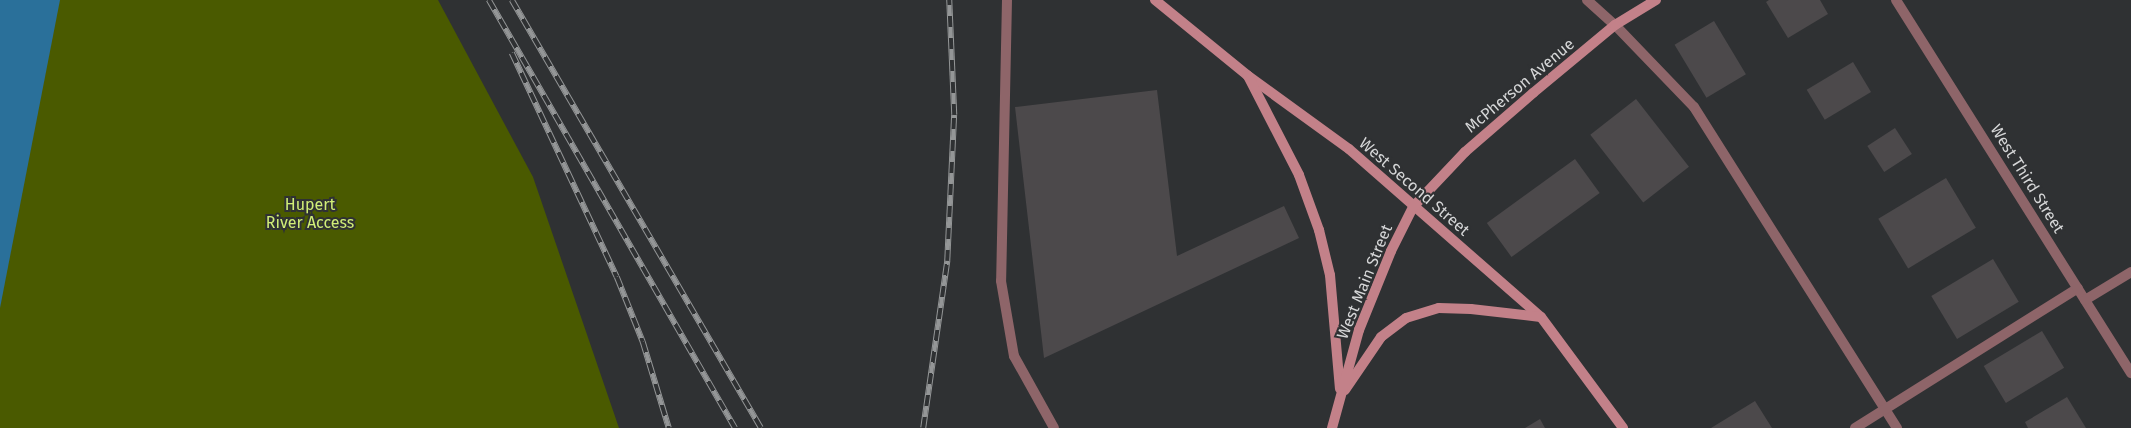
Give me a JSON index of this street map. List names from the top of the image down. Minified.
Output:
{"streets":{"main road":["McPherson Avenue","West Second Street","West Main Street"],"street":["West Third Street"]},"crossings":[["McPherson Avenue","West Second Street"],["McPherson Avenue","West Main Street"],["West Second Street","West Main Street"]],"parks":["Hupert River Access"]}
